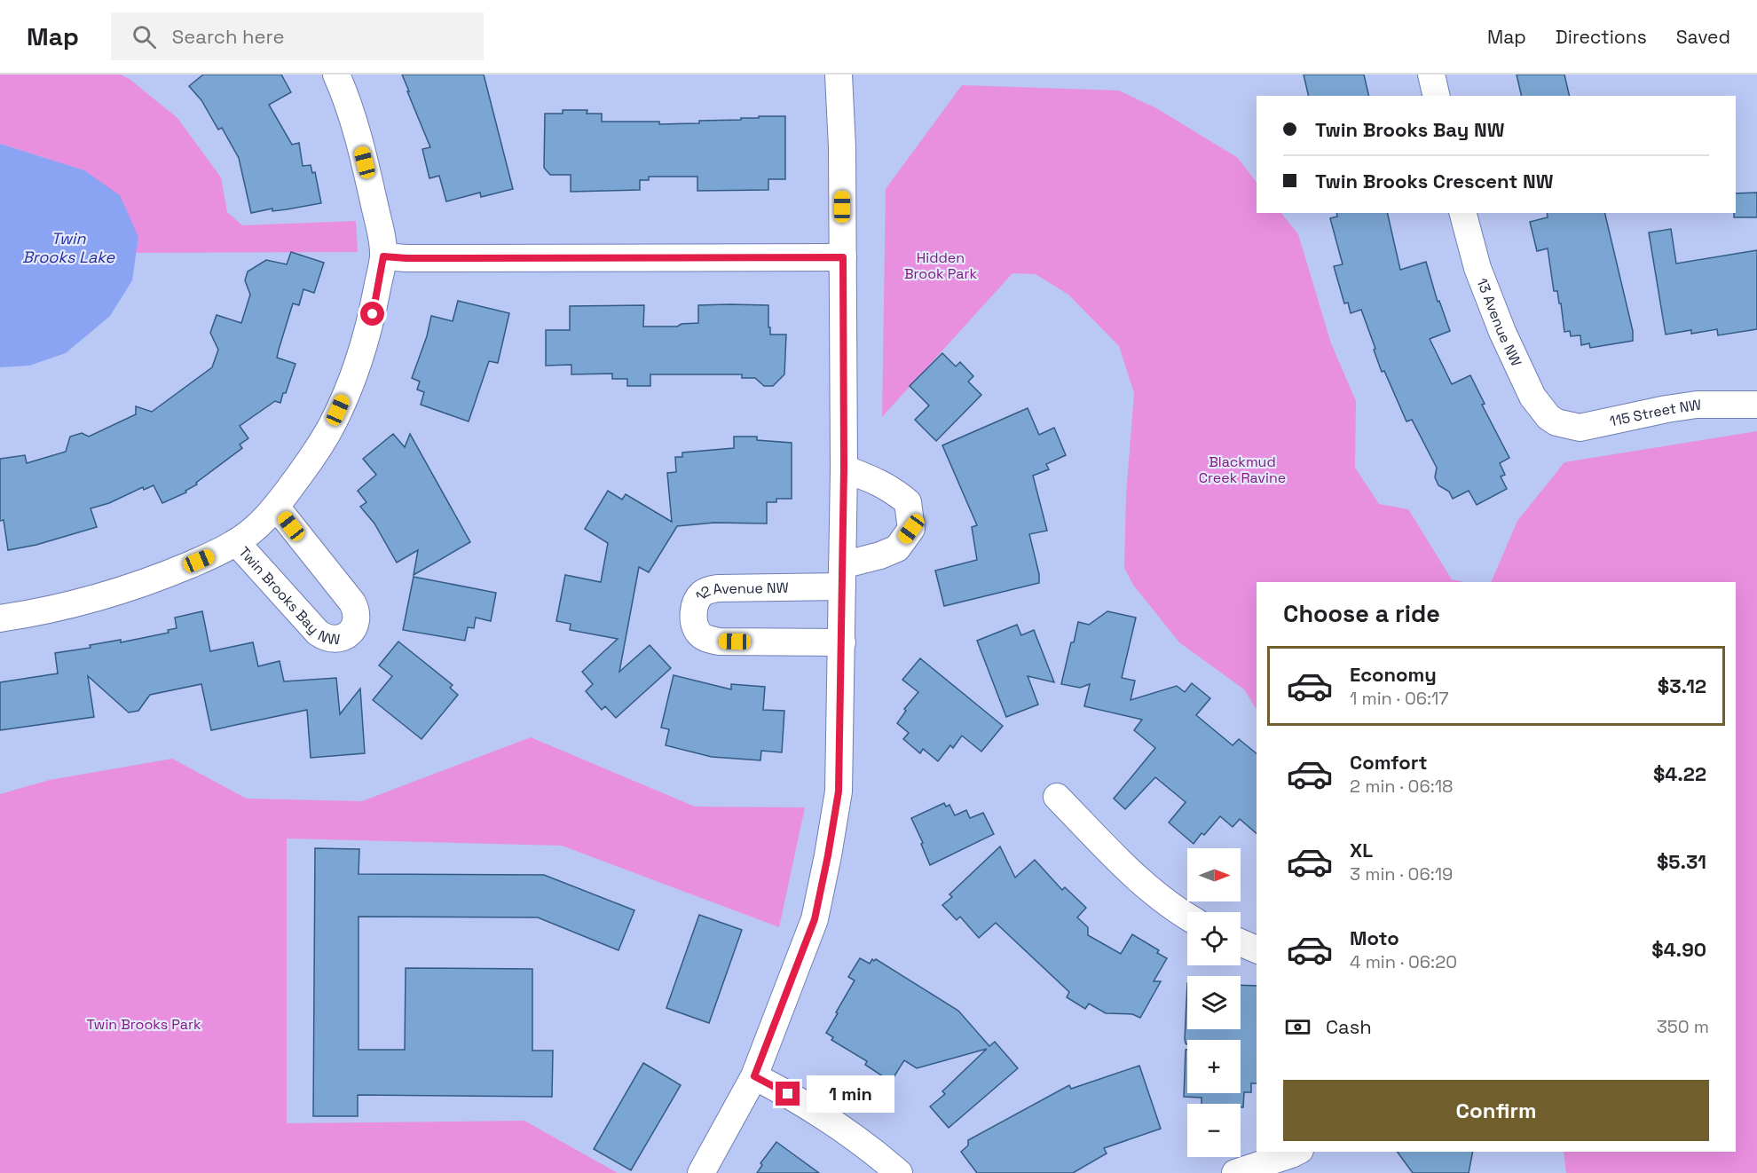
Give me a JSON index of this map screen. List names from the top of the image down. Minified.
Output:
{"streets":{"street":["13 Avenue NW","115 Street NW","Twin Brooks Bay NW","12 Avenue NW"]},"crossings":[["13 Avenue NW","115 Street NW"]],"water":["Twin Brooks Lake"],"parks":["Hidden Brook Park","Blackmud Creek Ravine","Twin Brooks Park"],"north":"right","page":{"header":"Map","search":"Search here","nav":["Map","Directions","Saved"],"banner":["Twin Brooks Bay NW","Twin Brooks Crescent NW"],"heading":"Choose a ride","list":[{"name":"Economy","note":"1 min · 06:17","value":"$3.12"},{"name":"Comfort","note":"2 min · 06:18","value":"$4.22"},{"name":"XL","note":"3 min · 06:19","value":"$5.31"},{"name":"Moto","note":"4 min · 06:20","value":"$4.90"}],"map_buttons":["+","−"],"pay":["Cash","350 m"],"buttons":"Confirm","bubble":"1 min"}}
